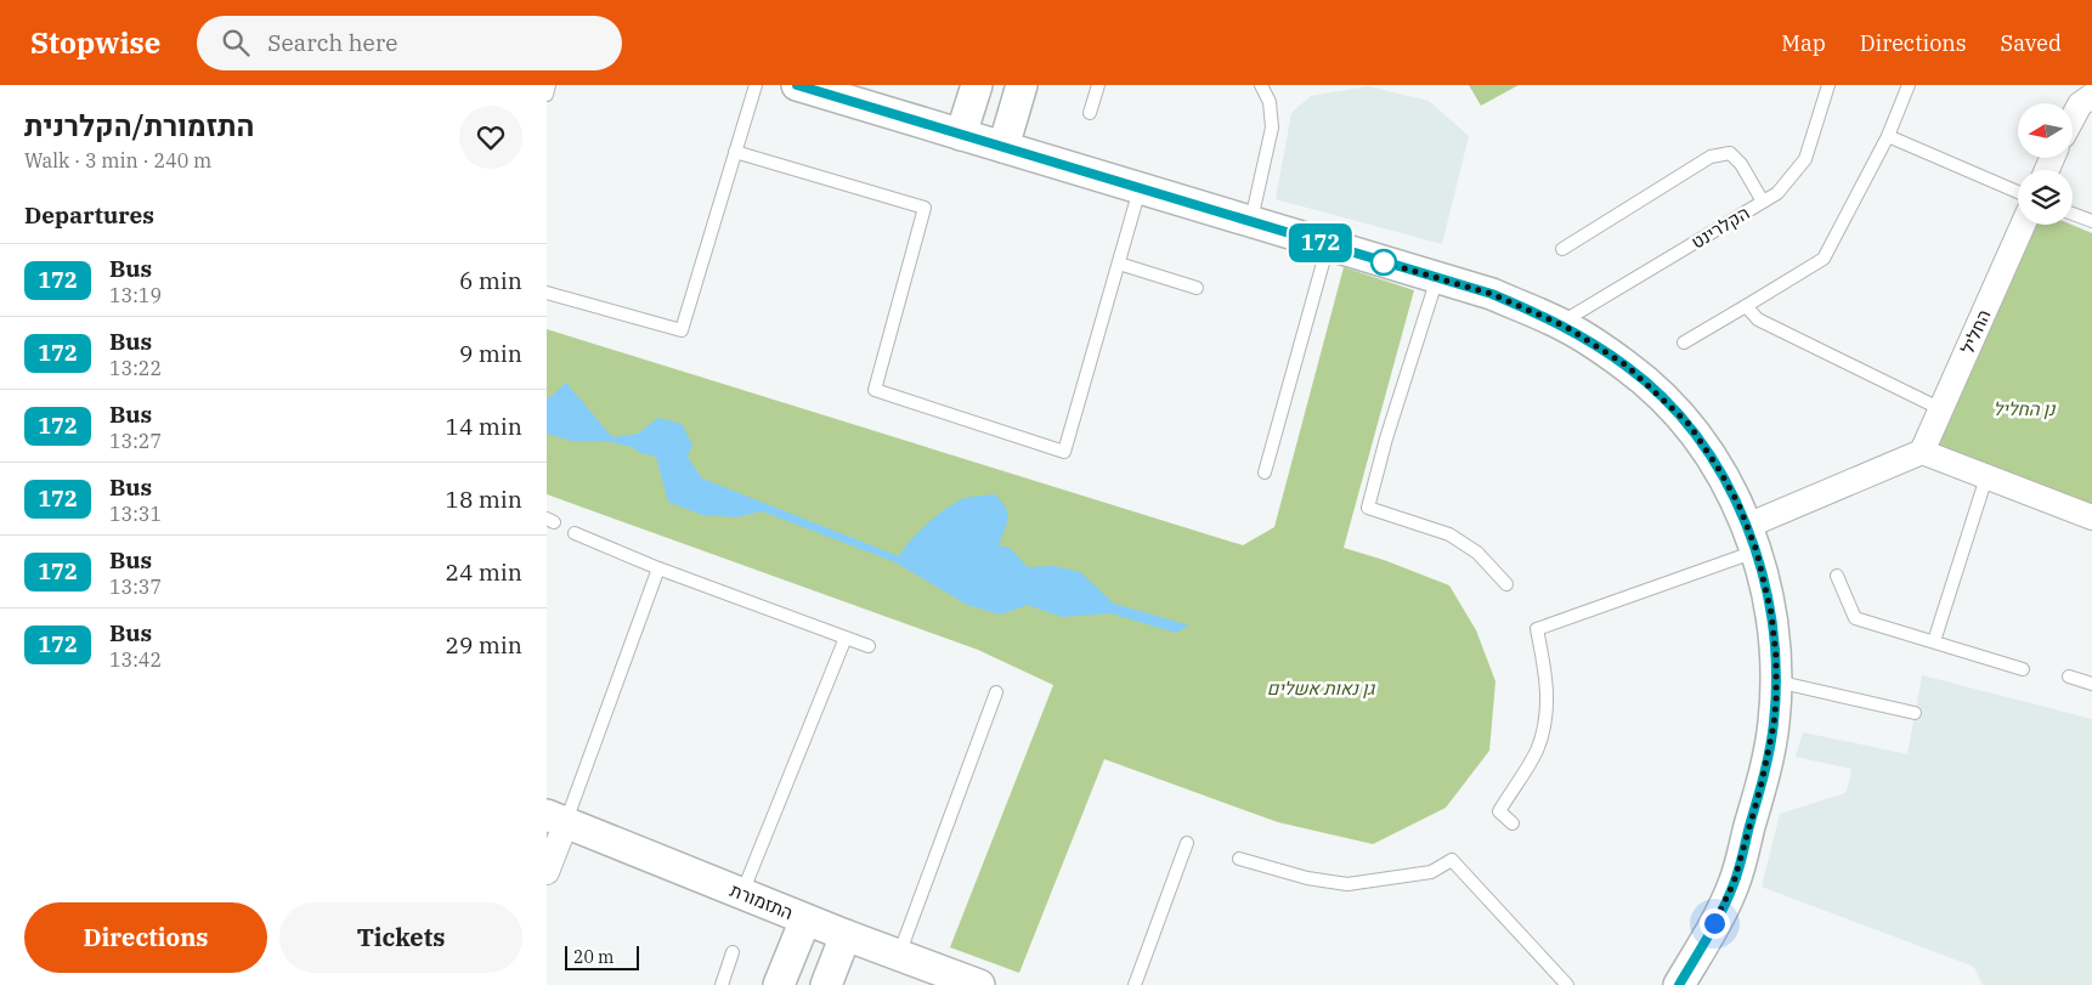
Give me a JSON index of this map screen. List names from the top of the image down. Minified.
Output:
{"streets":{"street":["החליל","התזמורת"],"lane":["הקלרינט"]},"parks":["נן החליל","גן נאות אשלים"],"lines":["bus line 172"],"scale_bar":"20 m","north":"left","page":{"header":"Stopwise","search":"Search here","nav":["Map","Directions","Saved"],"heading":[["התזמורת/הקלרנית","Walk · 3 min · 240 m"],"Departures"],"on_map":"172","list":[{"mark":"172","name":"Bus","note":"13:19","value":"6 min"},{"mark":"172","name":"Bus","note":"13:22","value":"9 min"},{"mark":"172","name":"Bus","note":"13:27","value":"14 min"},{"mark":"172","name":"Bus","note":"13:31","value":"18 min"},{"mark":"172","name":"Bus","note":"13:37","value":"24 min"},{"mark":"172","name":"Bus","note":"13:42","value":"29 min"}],"buttons":["Directions","Tickets"],"scale":"20 m"}}
